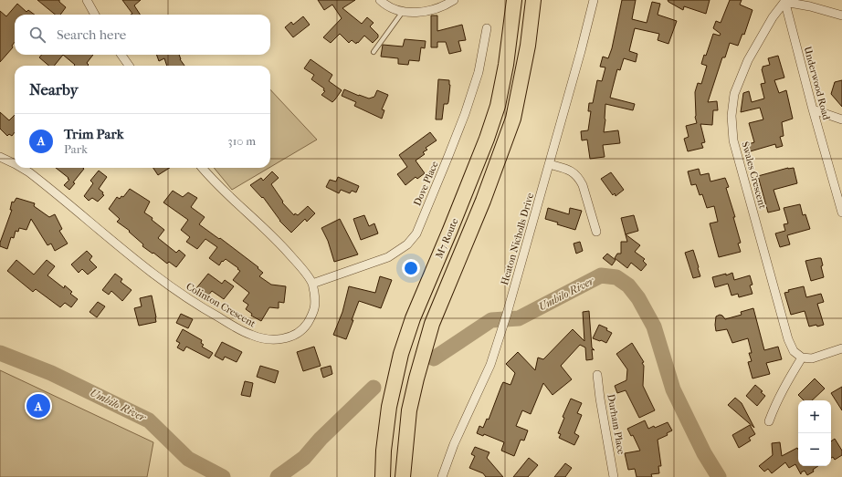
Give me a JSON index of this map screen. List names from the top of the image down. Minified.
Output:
{"streets":{"highway":["M7 Route"],"street":["Underwood Road","Swales Crescent","Dove Place","Heaton Nicholls Drive","Colinton Crescent","Durham Place"]},"crossings":[["Underwood Road","Swales Crescent"],["Dove Place","Colinton Crescent"]],"water":["Umbilo River"],"page":{"search":"Search here","heading":"Nearby","list":[{"mark":"A","name":"Trim Park","note":"Park","value":"310 m"}],"pins":"A","map_buttons":["+","−"]}}
